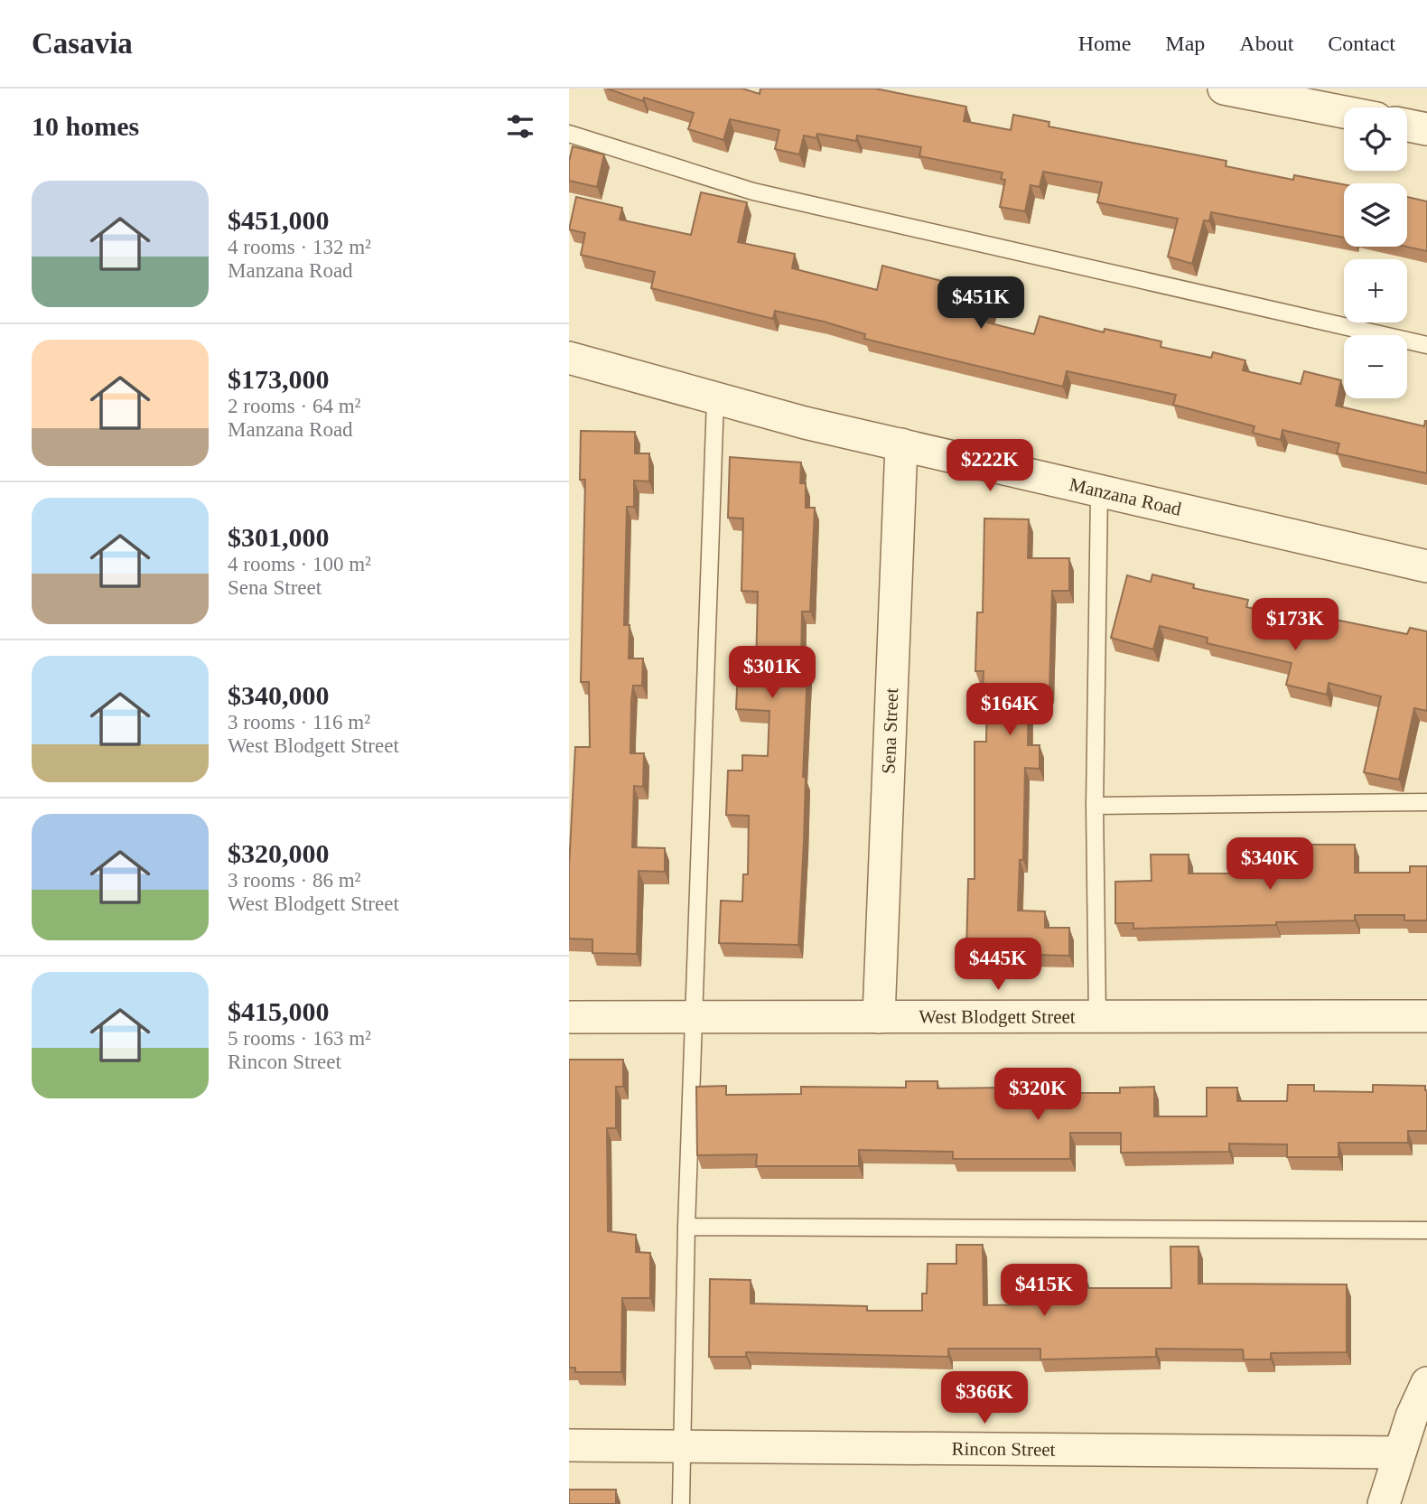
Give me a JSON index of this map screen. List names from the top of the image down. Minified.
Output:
{"streets":{"street":["Manzana Road","Sena Street","West Blodgett Street","Rincon Street"]},"crossings":[["Manzana Road","Sena Street"],["Sena Street","West Blodgett Street"]],"page":{"header":"Casavia","nav":["Home","Map","About","Contact"],"heading":"10 homes","map_buttons":["+","−"],"list":[{"name":"$451,000","note":"4 rooms · 132 m² · Manzana Road"},{"name":"$173,000","note":"2 rooms · 64 m² · Manzana Road"},{"name":"$301,000","note":"4 rooms · 100 m² · Sena Street"},{"name":"$340,000","note":"3 rooms · 116 m² · West Blodgett Street"},{"name":"$320,000","note":"3 rooms · 86 m² · West Blodgett Street"},{"name":"$415,000","note":"5 rooms · 163 m² · Rincon Street"}],"price":["$451K","$222K","$173K","$301K","$164K","$340K","$445K","$320K","$415K","$366K"]}}
